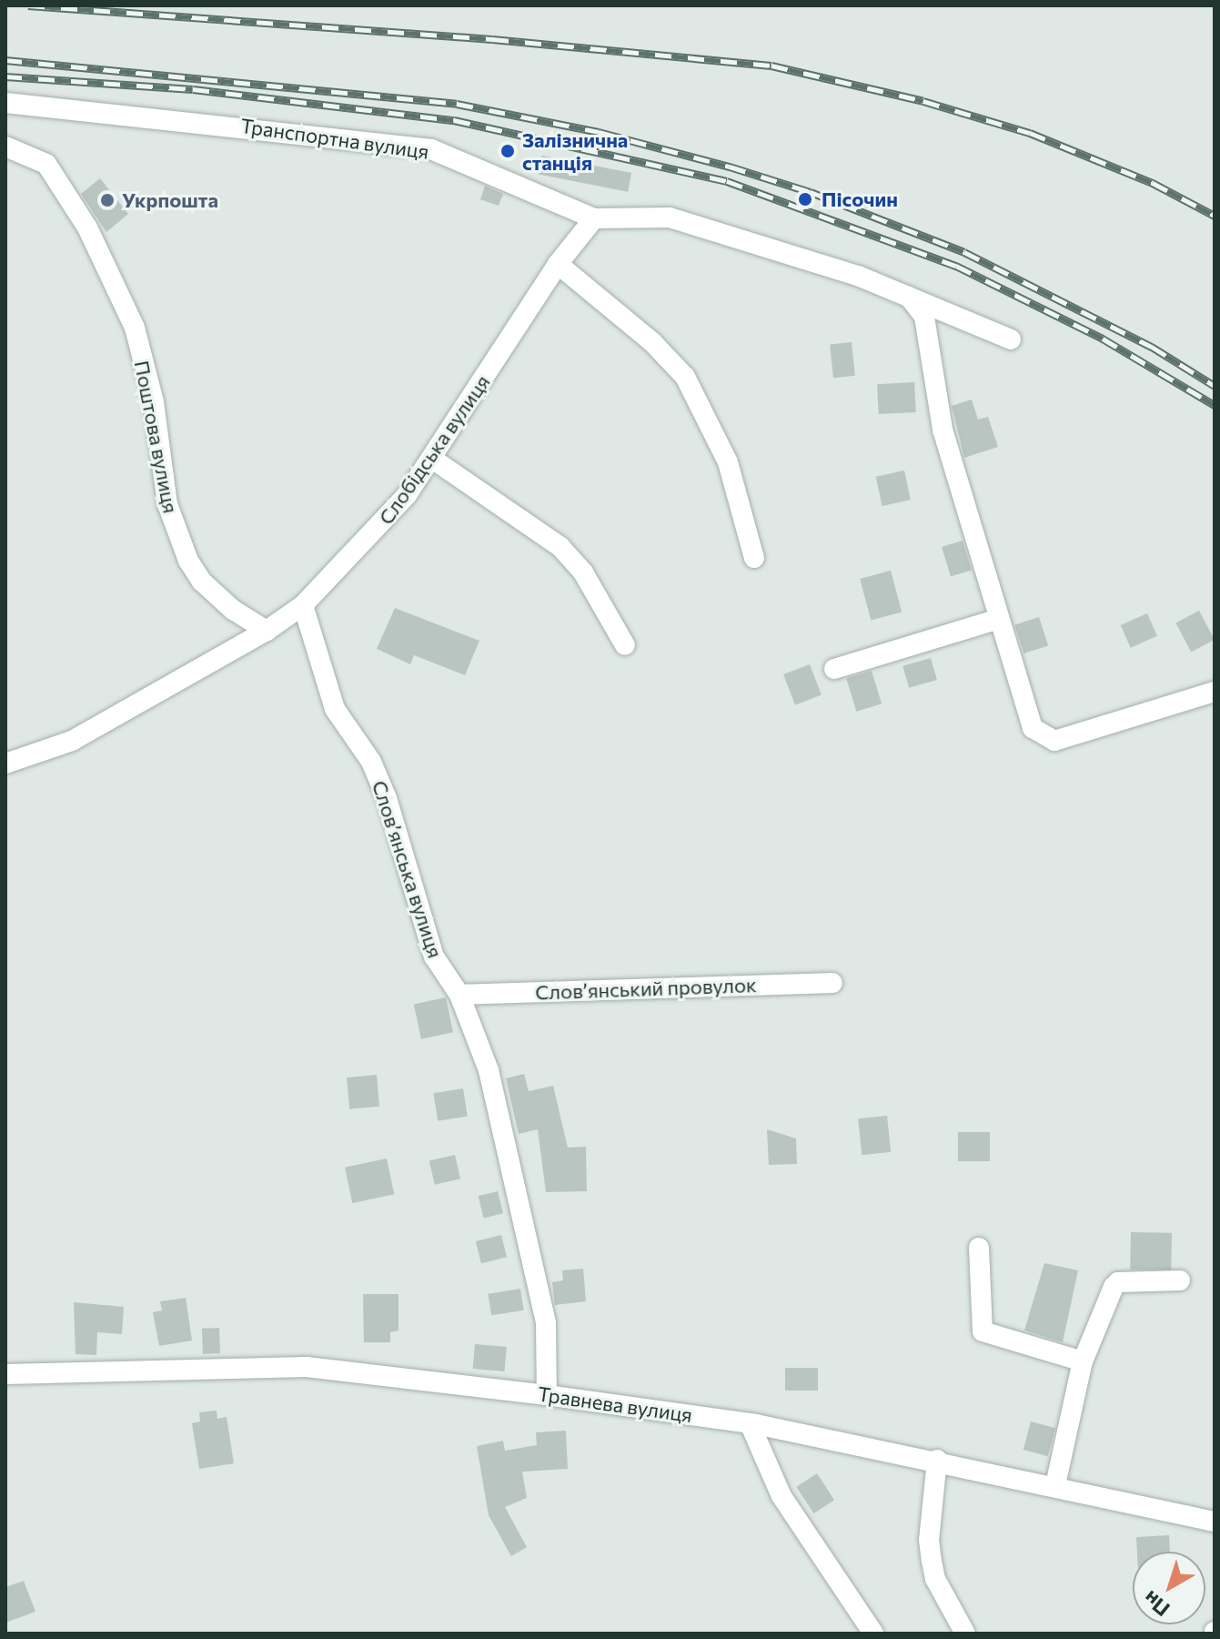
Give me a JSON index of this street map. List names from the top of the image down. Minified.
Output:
{"streets":{"street":["Транспортна вулиця","Поштова вулиця","Слобідська вулиця","Слов’янська вулиця","Слов’янський провулок","Травнева вулиця"]},"crossings":[["Транспортна вулиця","Слобідська вулиця"],["Поштова вулиця","Слобідська вулиця"],["Слобідська вулиця","Слов’янська вулиця"],["Слов’янська вулиця","Слов’янський провулок"],["Слов’янська вулиця","Травнева вулиця"]],"places":["Залізнична станція","Пісочин","Укрпошта"],"north":"bottom left"}
